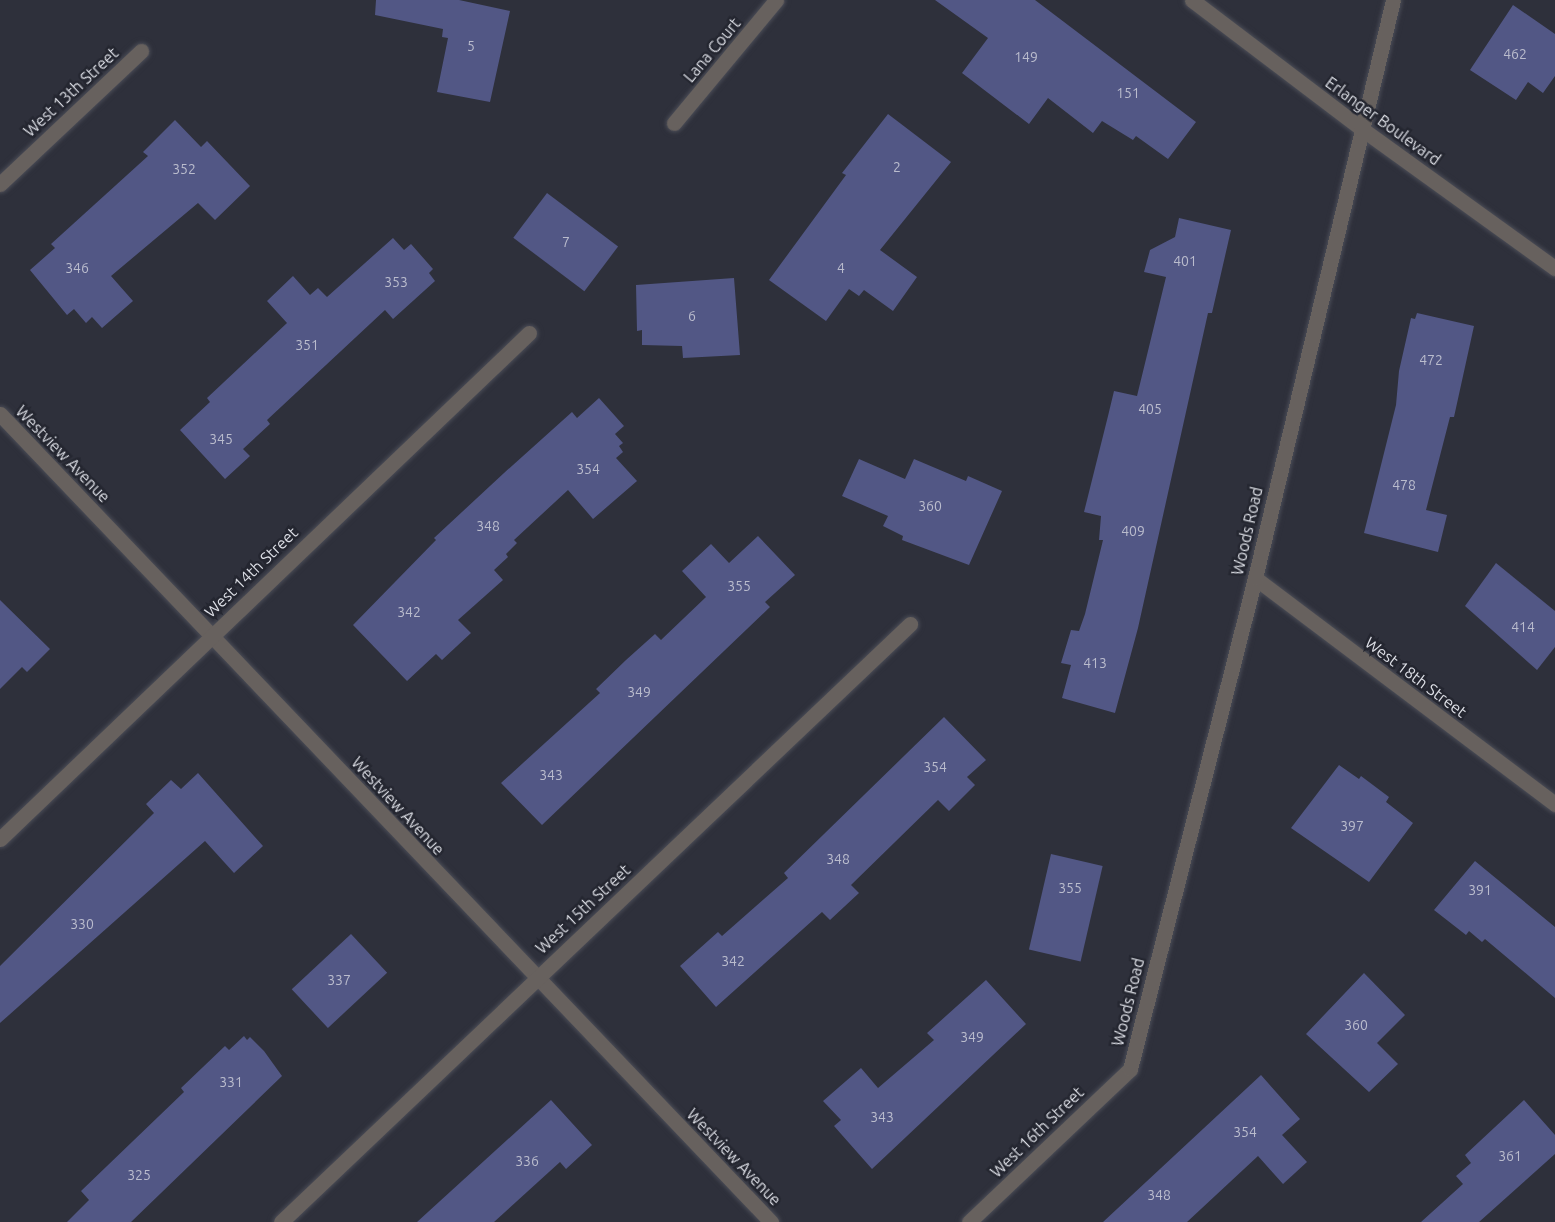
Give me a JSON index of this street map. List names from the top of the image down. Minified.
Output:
{"streets":{"street":["Lana Court","West 13th Street","Erlanger Boulevard","Westview Avenue","Woods Road","West 14th Street","West 18th Street","West 15th Street","West 16th Street"]},"crossings":[["Erlanger Boulevard","Woods Road"],["Westview Avenue","West 14th Street"],["Westview Avenue","West 15th Street"],["Woods Road","West 18th Street"],["Woods Road","West 16th Street"]],"house_numbers":["5","462","149","151","2","352","7","401","346","4","353","6","351","472","405","345","354","478","360","348","409","355","342","414","413","349","354","343","397","348","355","391","330","342","337","360","349","331","343","354","361","336","325","348"]}
